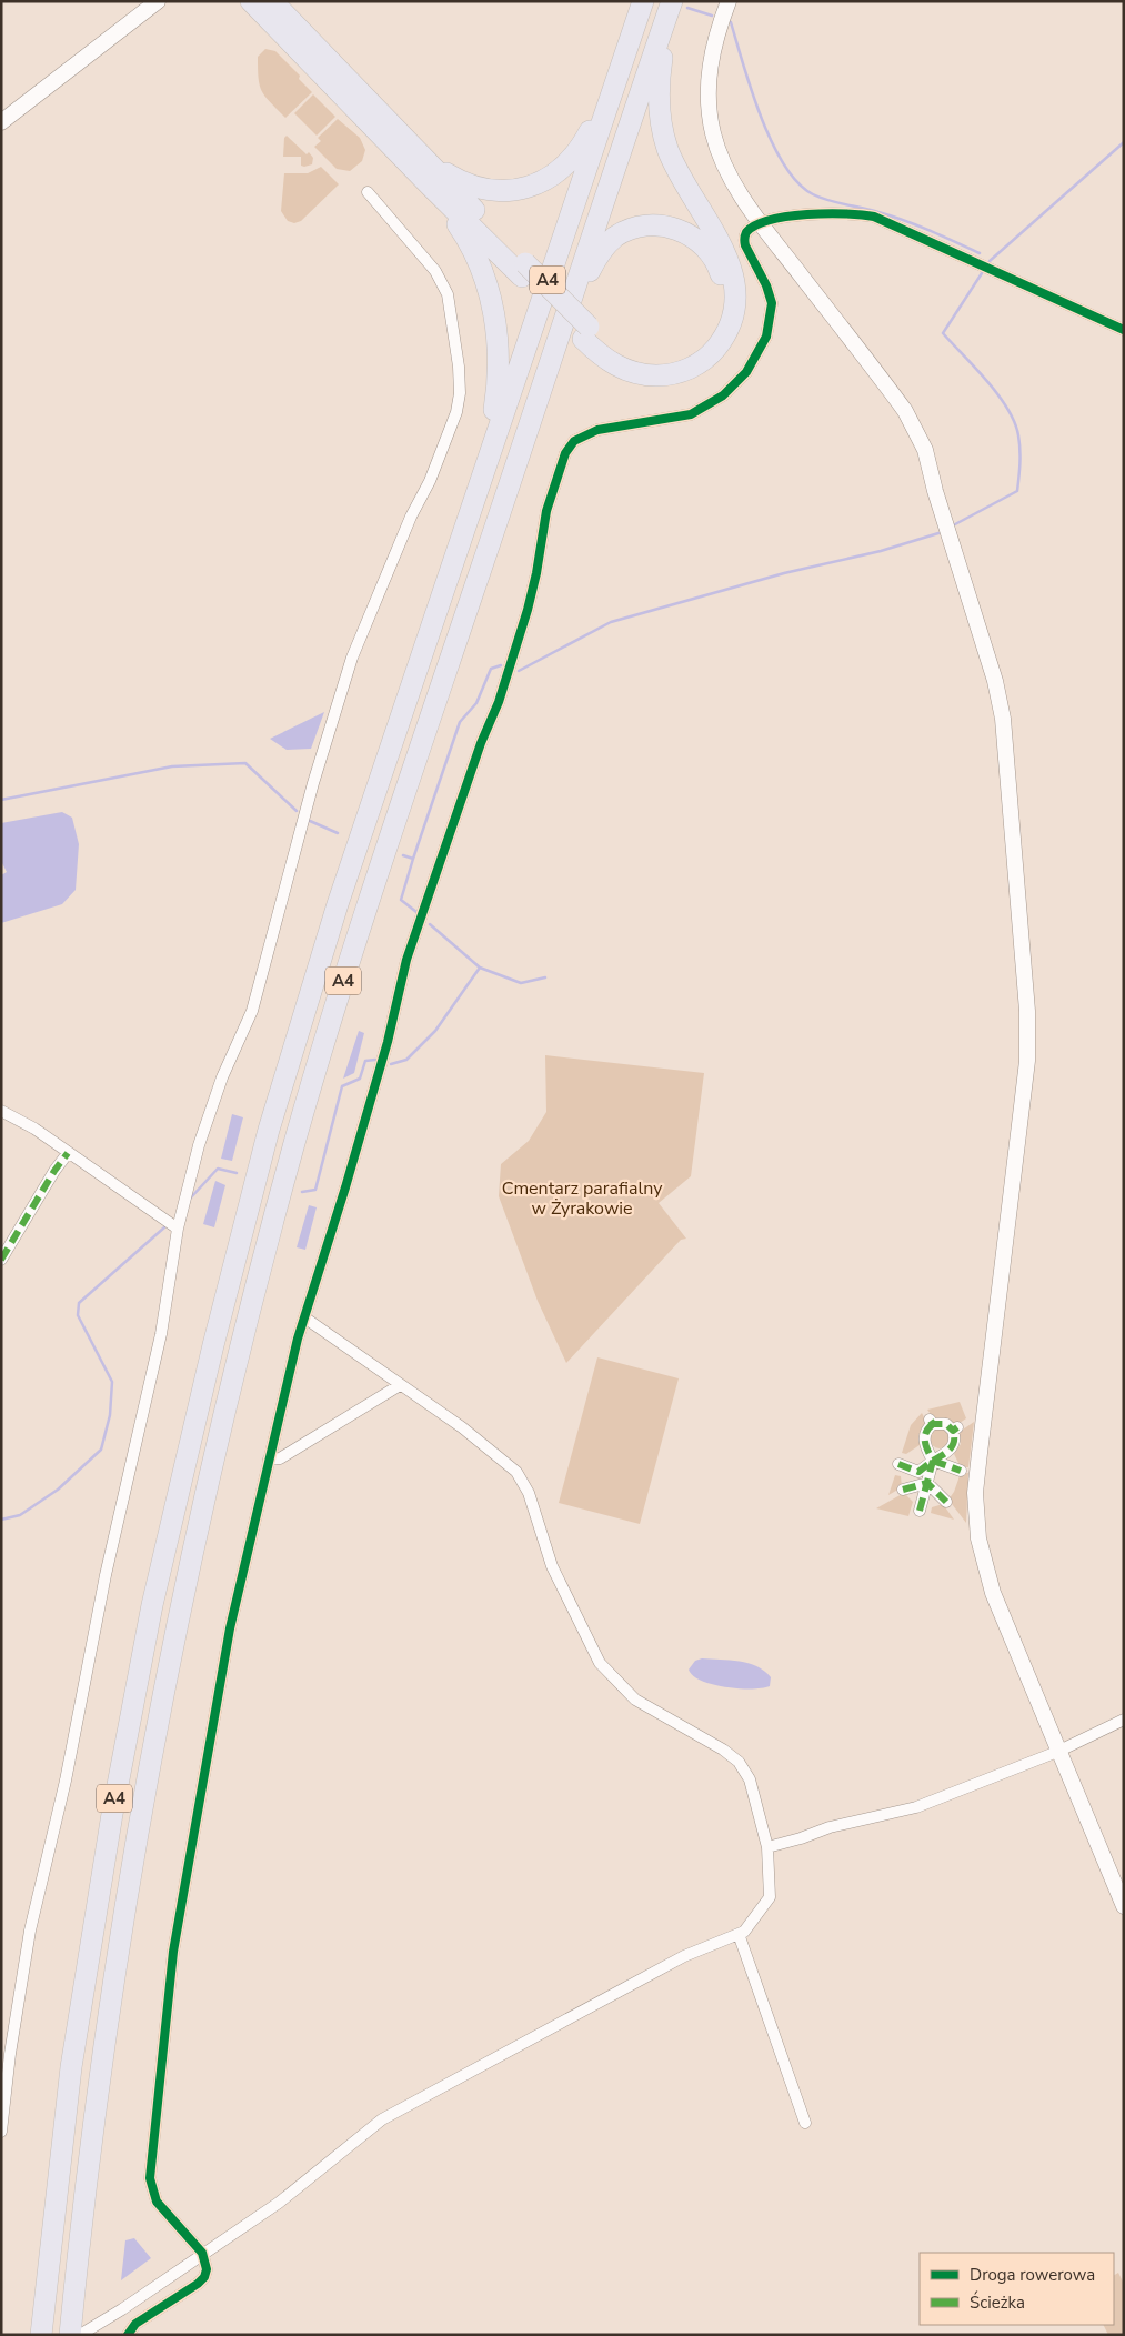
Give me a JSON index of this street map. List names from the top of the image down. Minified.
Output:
{"streets":{"highway":["A4"]},"parks":["Cmentarz parafialny w Żyrakowie"],"legend":["Droga rowerowa","Ścieżka"]}
